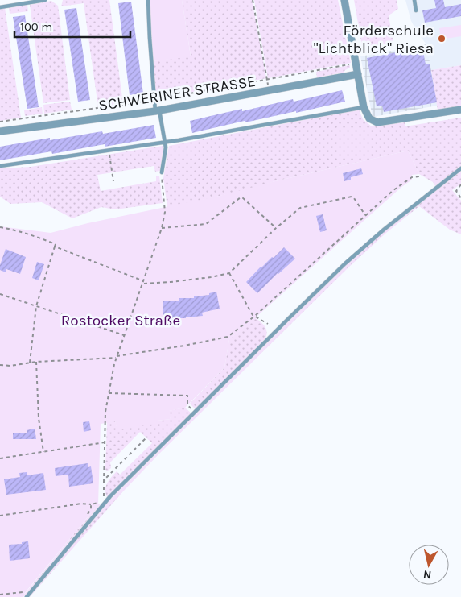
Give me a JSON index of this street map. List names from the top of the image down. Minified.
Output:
{"streets":{"street":["SCHWERINER STRASSE"]},"parks":["Rostocker Straße"],"places":["Förderschule \"Lichtblick\" Riesa"],"scale_bar":"100 m","north":"bottom"}
